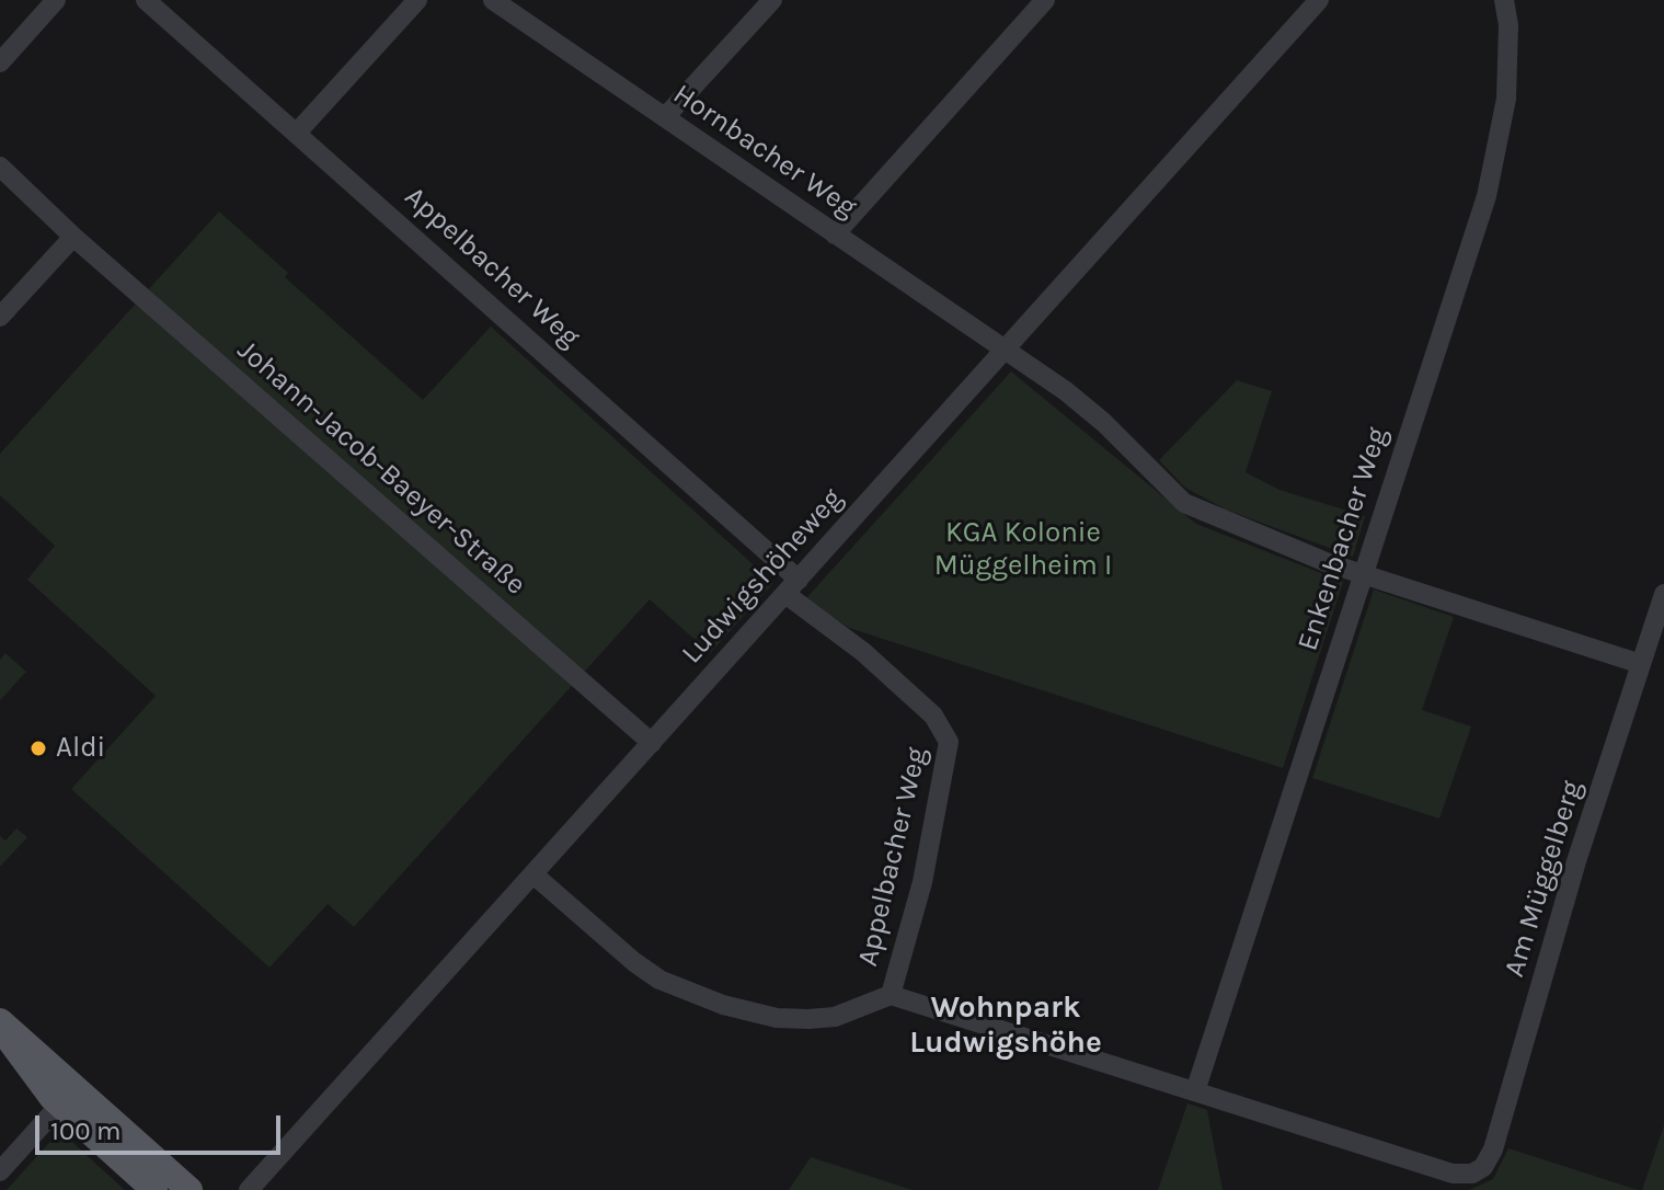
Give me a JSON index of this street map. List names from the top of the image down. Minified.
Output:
{"streets":{"street":["Hornbacher Weg","Appelbacher Weg","Johann-Jacob-Baeyer-Straße","Enkenbacher Weg","Ludwigshöheweg","Am Müggelberg"]},"crossings":[["Hornbacher Weg","Enkenbacher Weg"],["Hornbacher Weg","Ludwigshöheweg"],["Hornbacher Weg","Am Müggelberg"],["Appelbacher Weg","Ludwigshöheweg"],["Johann-Jacob-Baeyer-Straße","Ludwigshöheweg"],["Enkenbacher Weg","Am Müggelberg"]],"districts":["Wohnpark Ludwigshöhe"],"parks":["KGA Kolonie Müggelheim I"],"places":["Aldi"],"scale_bar":"100 m"}
